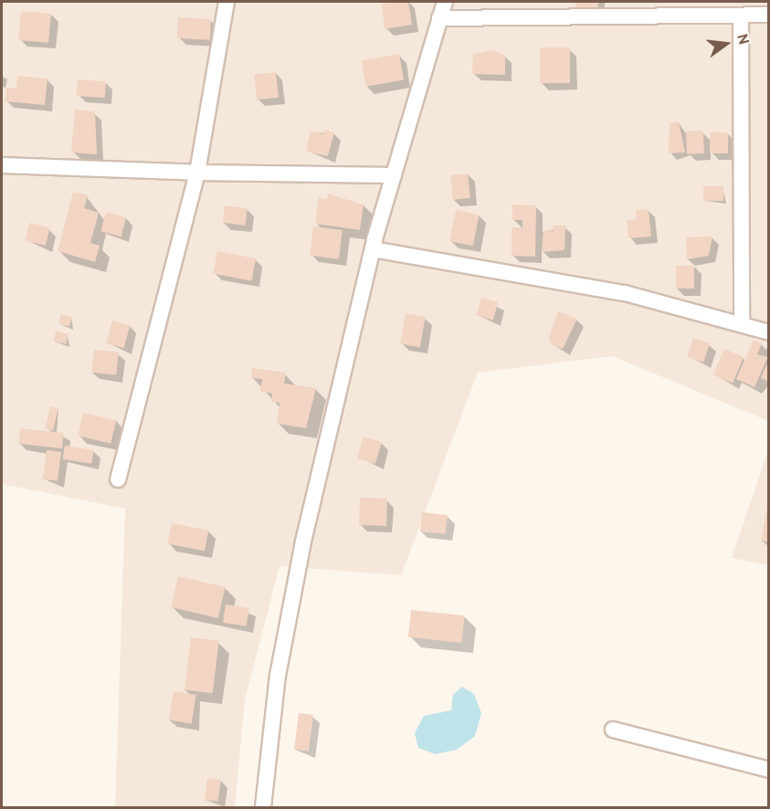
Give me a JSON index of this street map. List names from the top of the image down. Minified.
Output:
{"north":"right"}
